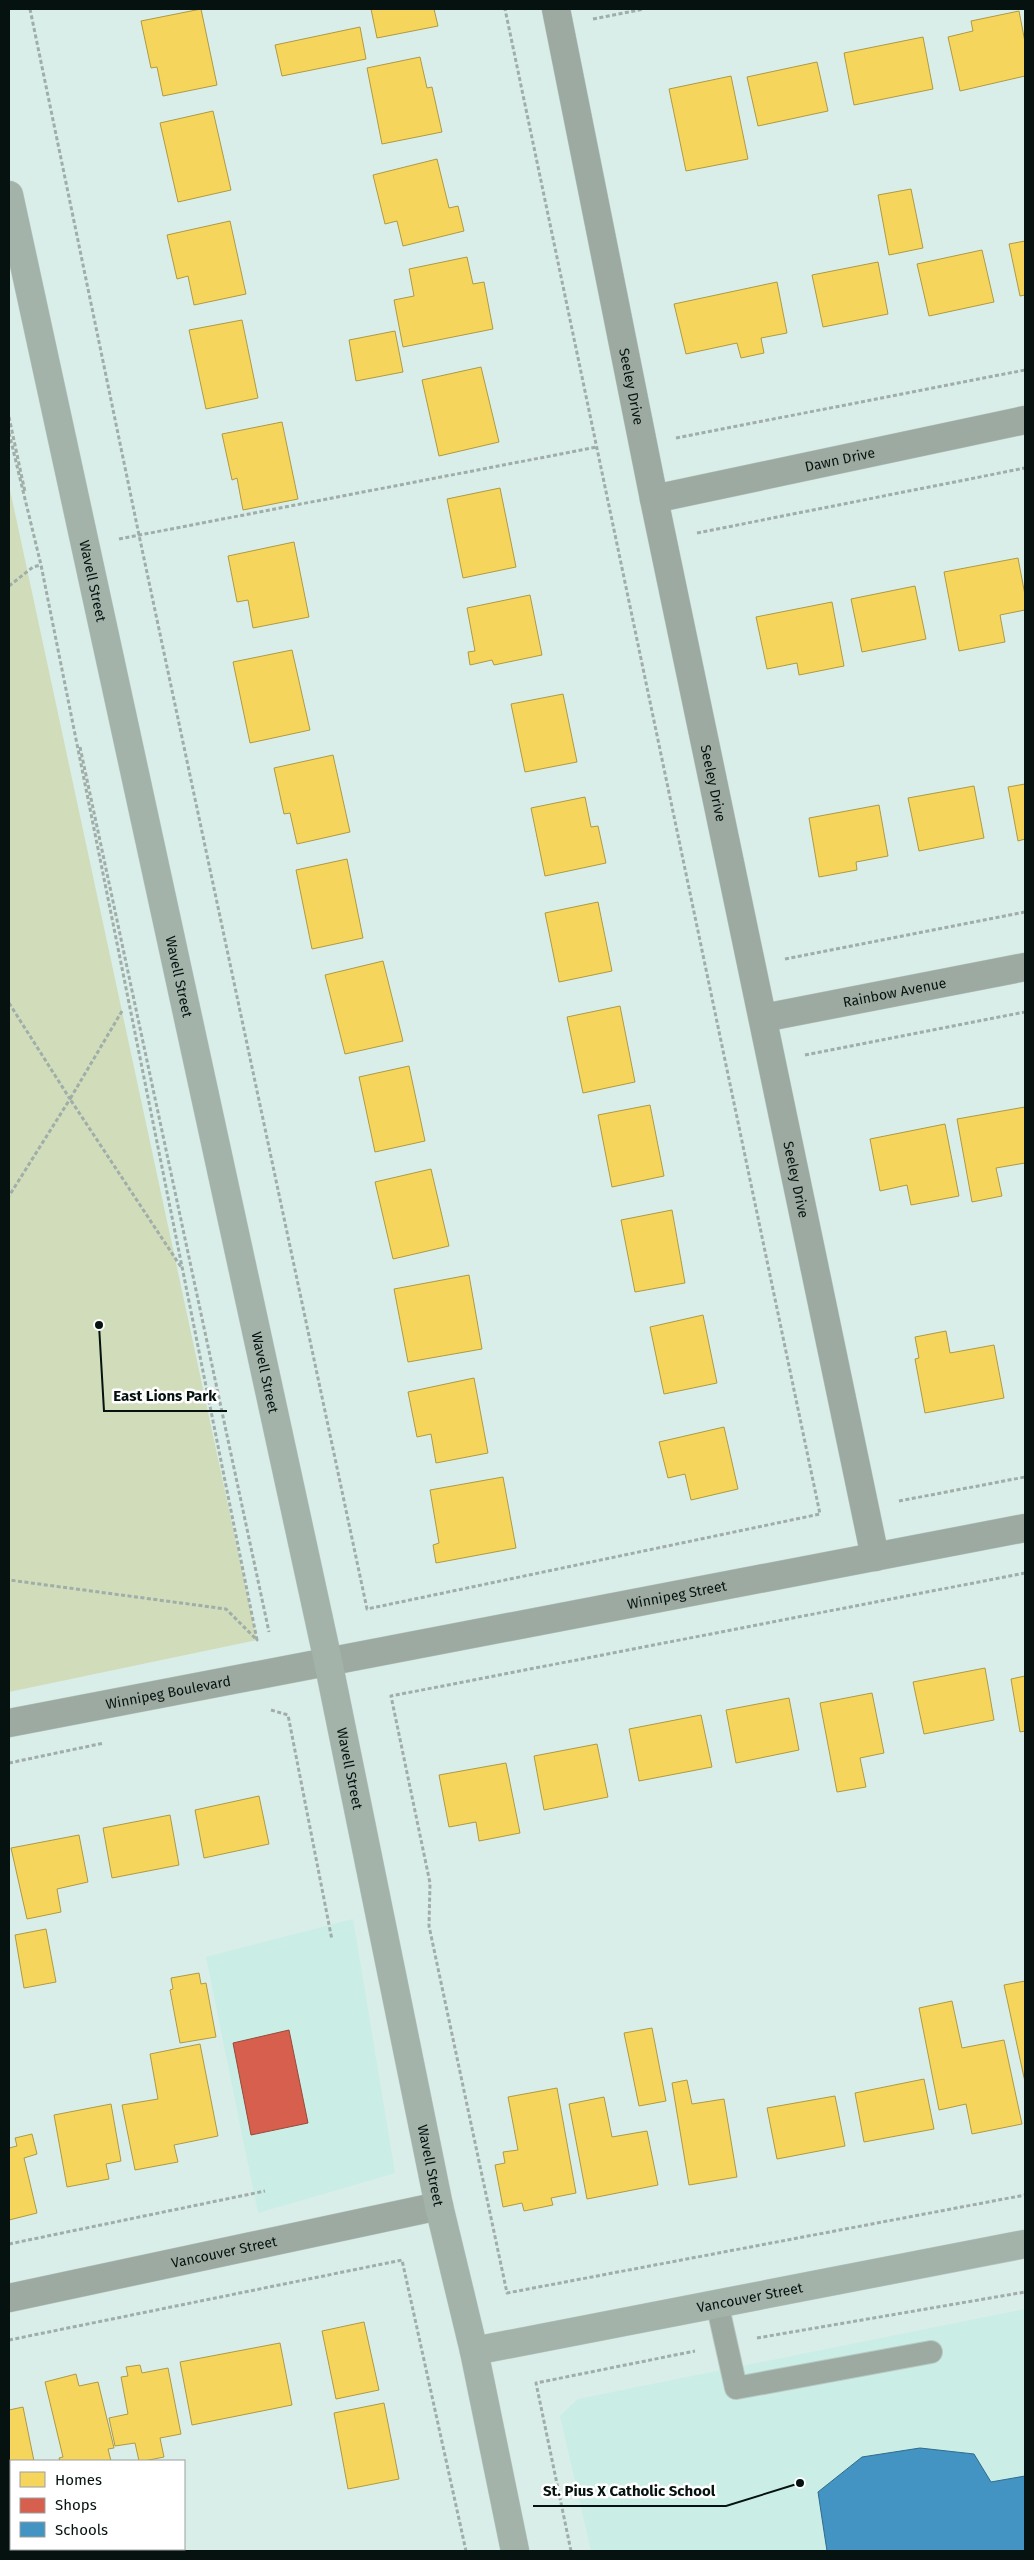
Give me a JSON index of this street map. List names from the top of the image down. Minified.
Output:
{"streets":{"street":["Seeley Drive","Dawn Drive","Wavell Street","Rainbow Avenue","Winnipeg Street","Winnipeg Boulevard","Vancouver Street"]},"crossings":[["Seeley Drive","Dawn Drive"],["Seeley Drive","Rainbow Avenue"],["Seeley Drive","Winnipeg Street"],["Wavell Street","Winnipeg Street"],["Wavell Street","Winnipeg Boulevard"],["Wavell Street","Vancouver Street"],["Winnipeg Street","Winnipeg Boulevard"]],"places":["East Lions Park","St. Pius X Catholic School"],"legend":["Homes","Shops","Schools"]}
